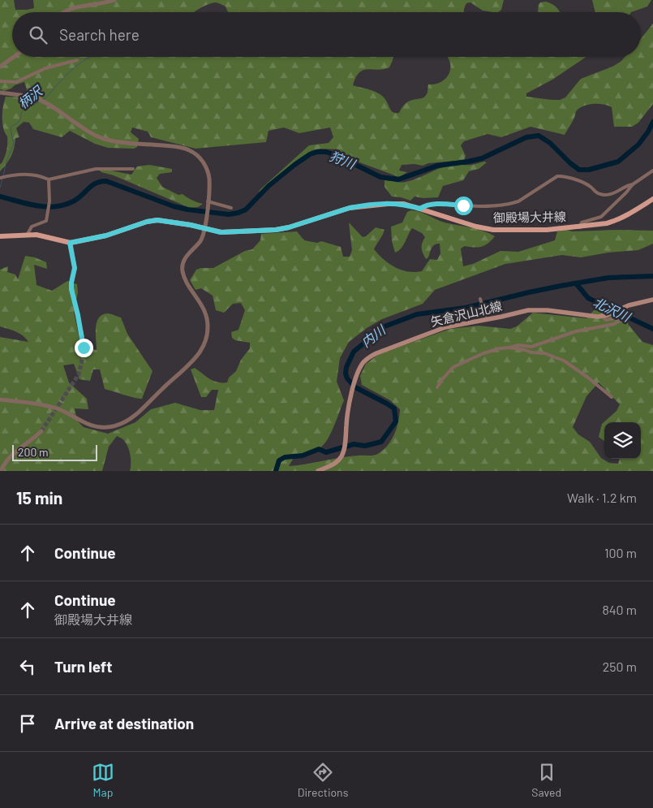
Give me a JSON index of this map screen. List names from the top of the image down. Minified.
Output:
{"streets":{"main road":["御殿場大井線","矢倉沢山北線"]},"water":["柄沢","狩川","北沢川","内川"],"scale_bar":"200 m","page":{"search":"Search here","scale":"200 m","heading":["15 min","Walk · 1.2 km"],"list":[["Continue","100 m"],["Continue","御殿場大井線","840 m"],["Turn left","250 m"],"Arrive at destination"],"nav":["Map","Directions","Saved"]}}
